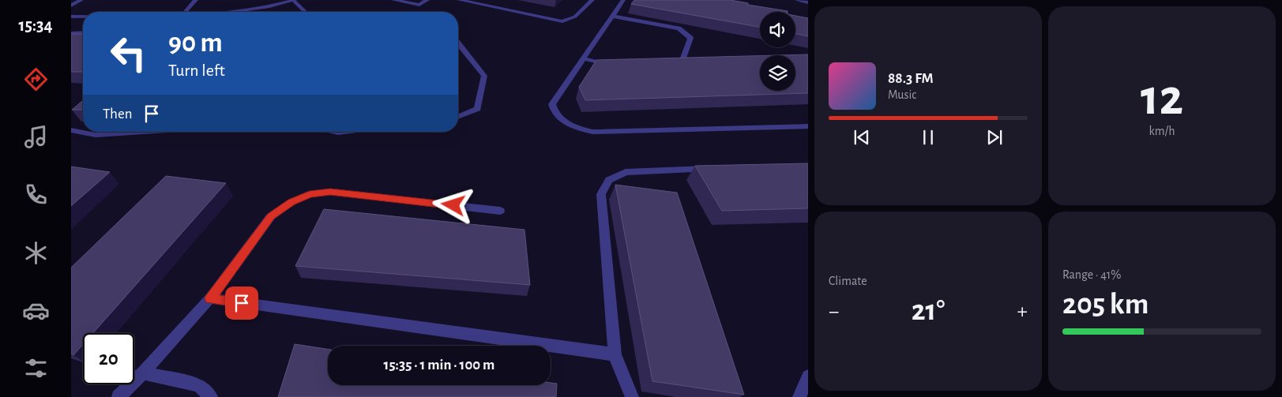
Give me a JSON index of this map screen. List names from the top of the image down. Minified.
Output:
{"page":{"tabs":"15:34","tile":[["12","km/h"],"Climate",["Range · 41%","205 km"]],"turn":["90 m","Turn left"],"song":["88.3 FM","Music"],"then":"Then","heat":["−","21°","+"],"limit":"20","trip":"15:35 · 1 min · 100 m"}}
